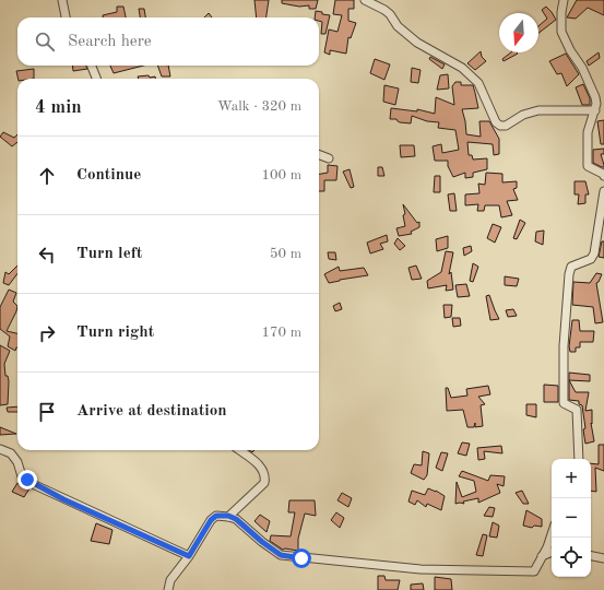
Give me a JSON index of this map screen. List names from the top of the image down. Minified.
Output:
{"north":"bottom","page":{"search":"Search here","heading":["4 min","Walk · 320 m"],"list":[["Continue","100 m"],["Turn left","50 m"],["Turn right","170 m"],"Arrive at destination"],"map_buttons":["+","−"]}}
